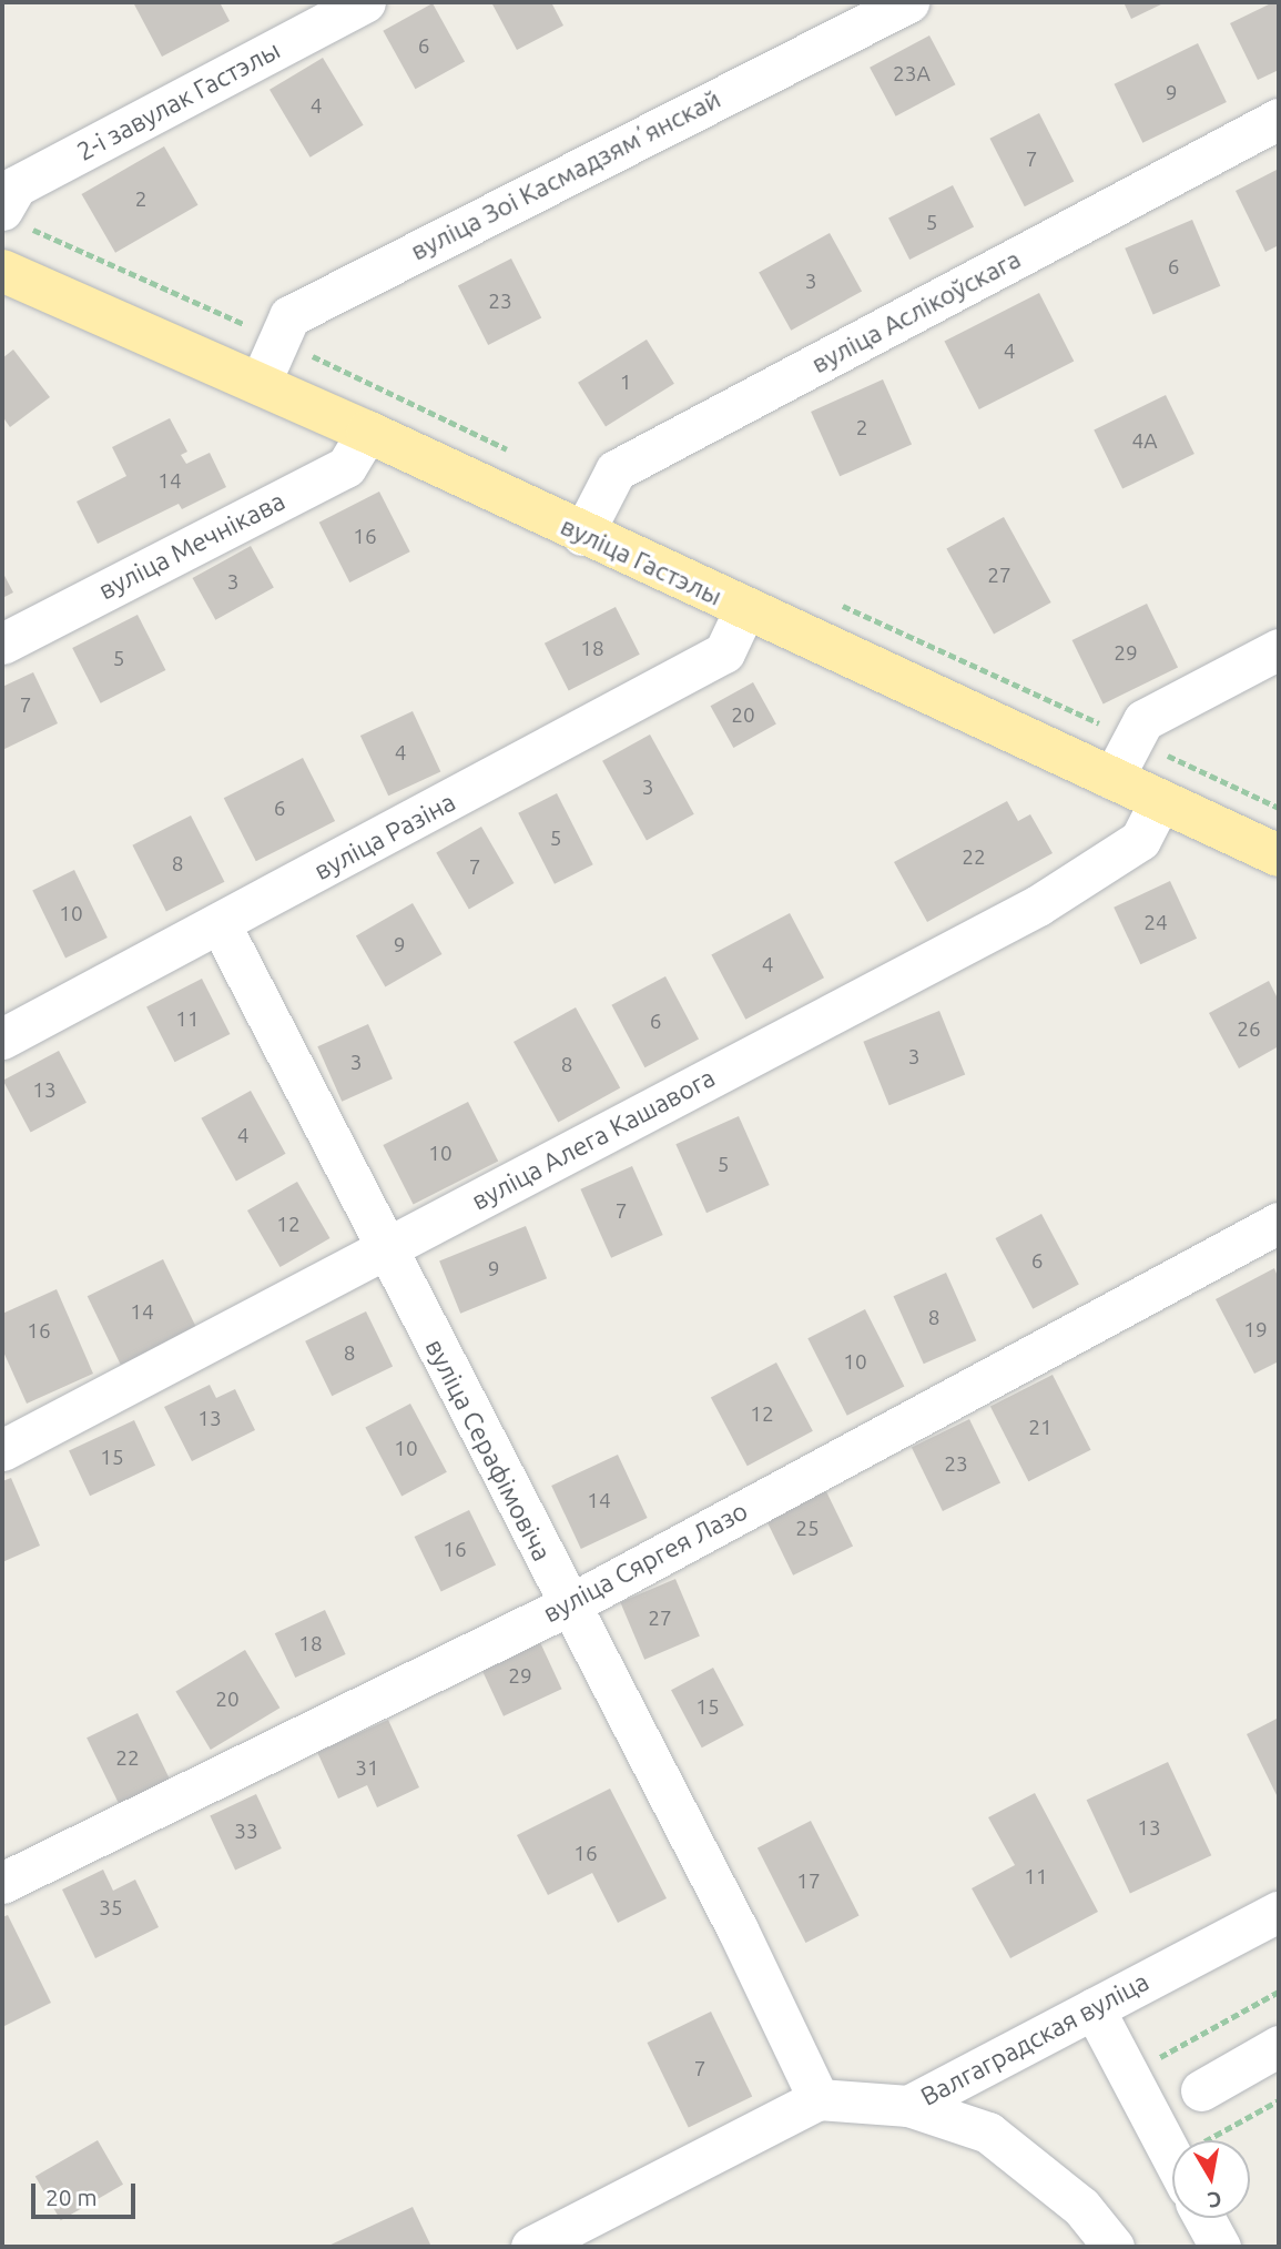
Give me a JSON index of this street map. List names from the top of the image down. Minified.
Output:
{"streets":{"main road":["вуліца Гастэлы"],"street":["2-і завулак Гастэлы","вуліца Зоі Касмадзямʼянскай","вуліца Аслікоўскага","вуліца Мечнікава","вуліца Разіна","вуліца Алега Кашавога","вуліца Серафімовіча","вуліца Сяргея Лазо","Валгаградская вуліца"]},"crossings":[["вуліца Зоі Касмадзямʼянскай","вуліца Гастэлы"],["вуліца Аслікоўскага","вуліца Гастэлы"],["вуліца Мечнікава","вуліца Гастэлы"],["вуліца Гастэлы","вуліца Разіна"],["вуліца Гастэлы","вуліца Алега Кашавога"],["вуліца Разіна","вуліца Серафімовіча"],["вуліца Алега Кашавога","вуліца Серафімовіча"],["вуліца Серафімовіча","вуліца Сяргея Лазо"],["вуліца Серафімовіча","Валгаградская вуліца"]],"house_numbers":["6","23А","9","4","7","2","5","6","3","23","4","1","2","4А","14","16","27","3","18","29","5","7","20","4","3","6","5","22","8","7","10","24","9","4","11","6","26","3","3","8","13","4","10","5","7","12","6","9","14","8","19","16","8","10","12","13","21","10","15","23","14","25","16","27","18","29","20","15","22","31","13","33","16","11","17","35","7"],"scale_bar":"20 m","north":"bottom"}
